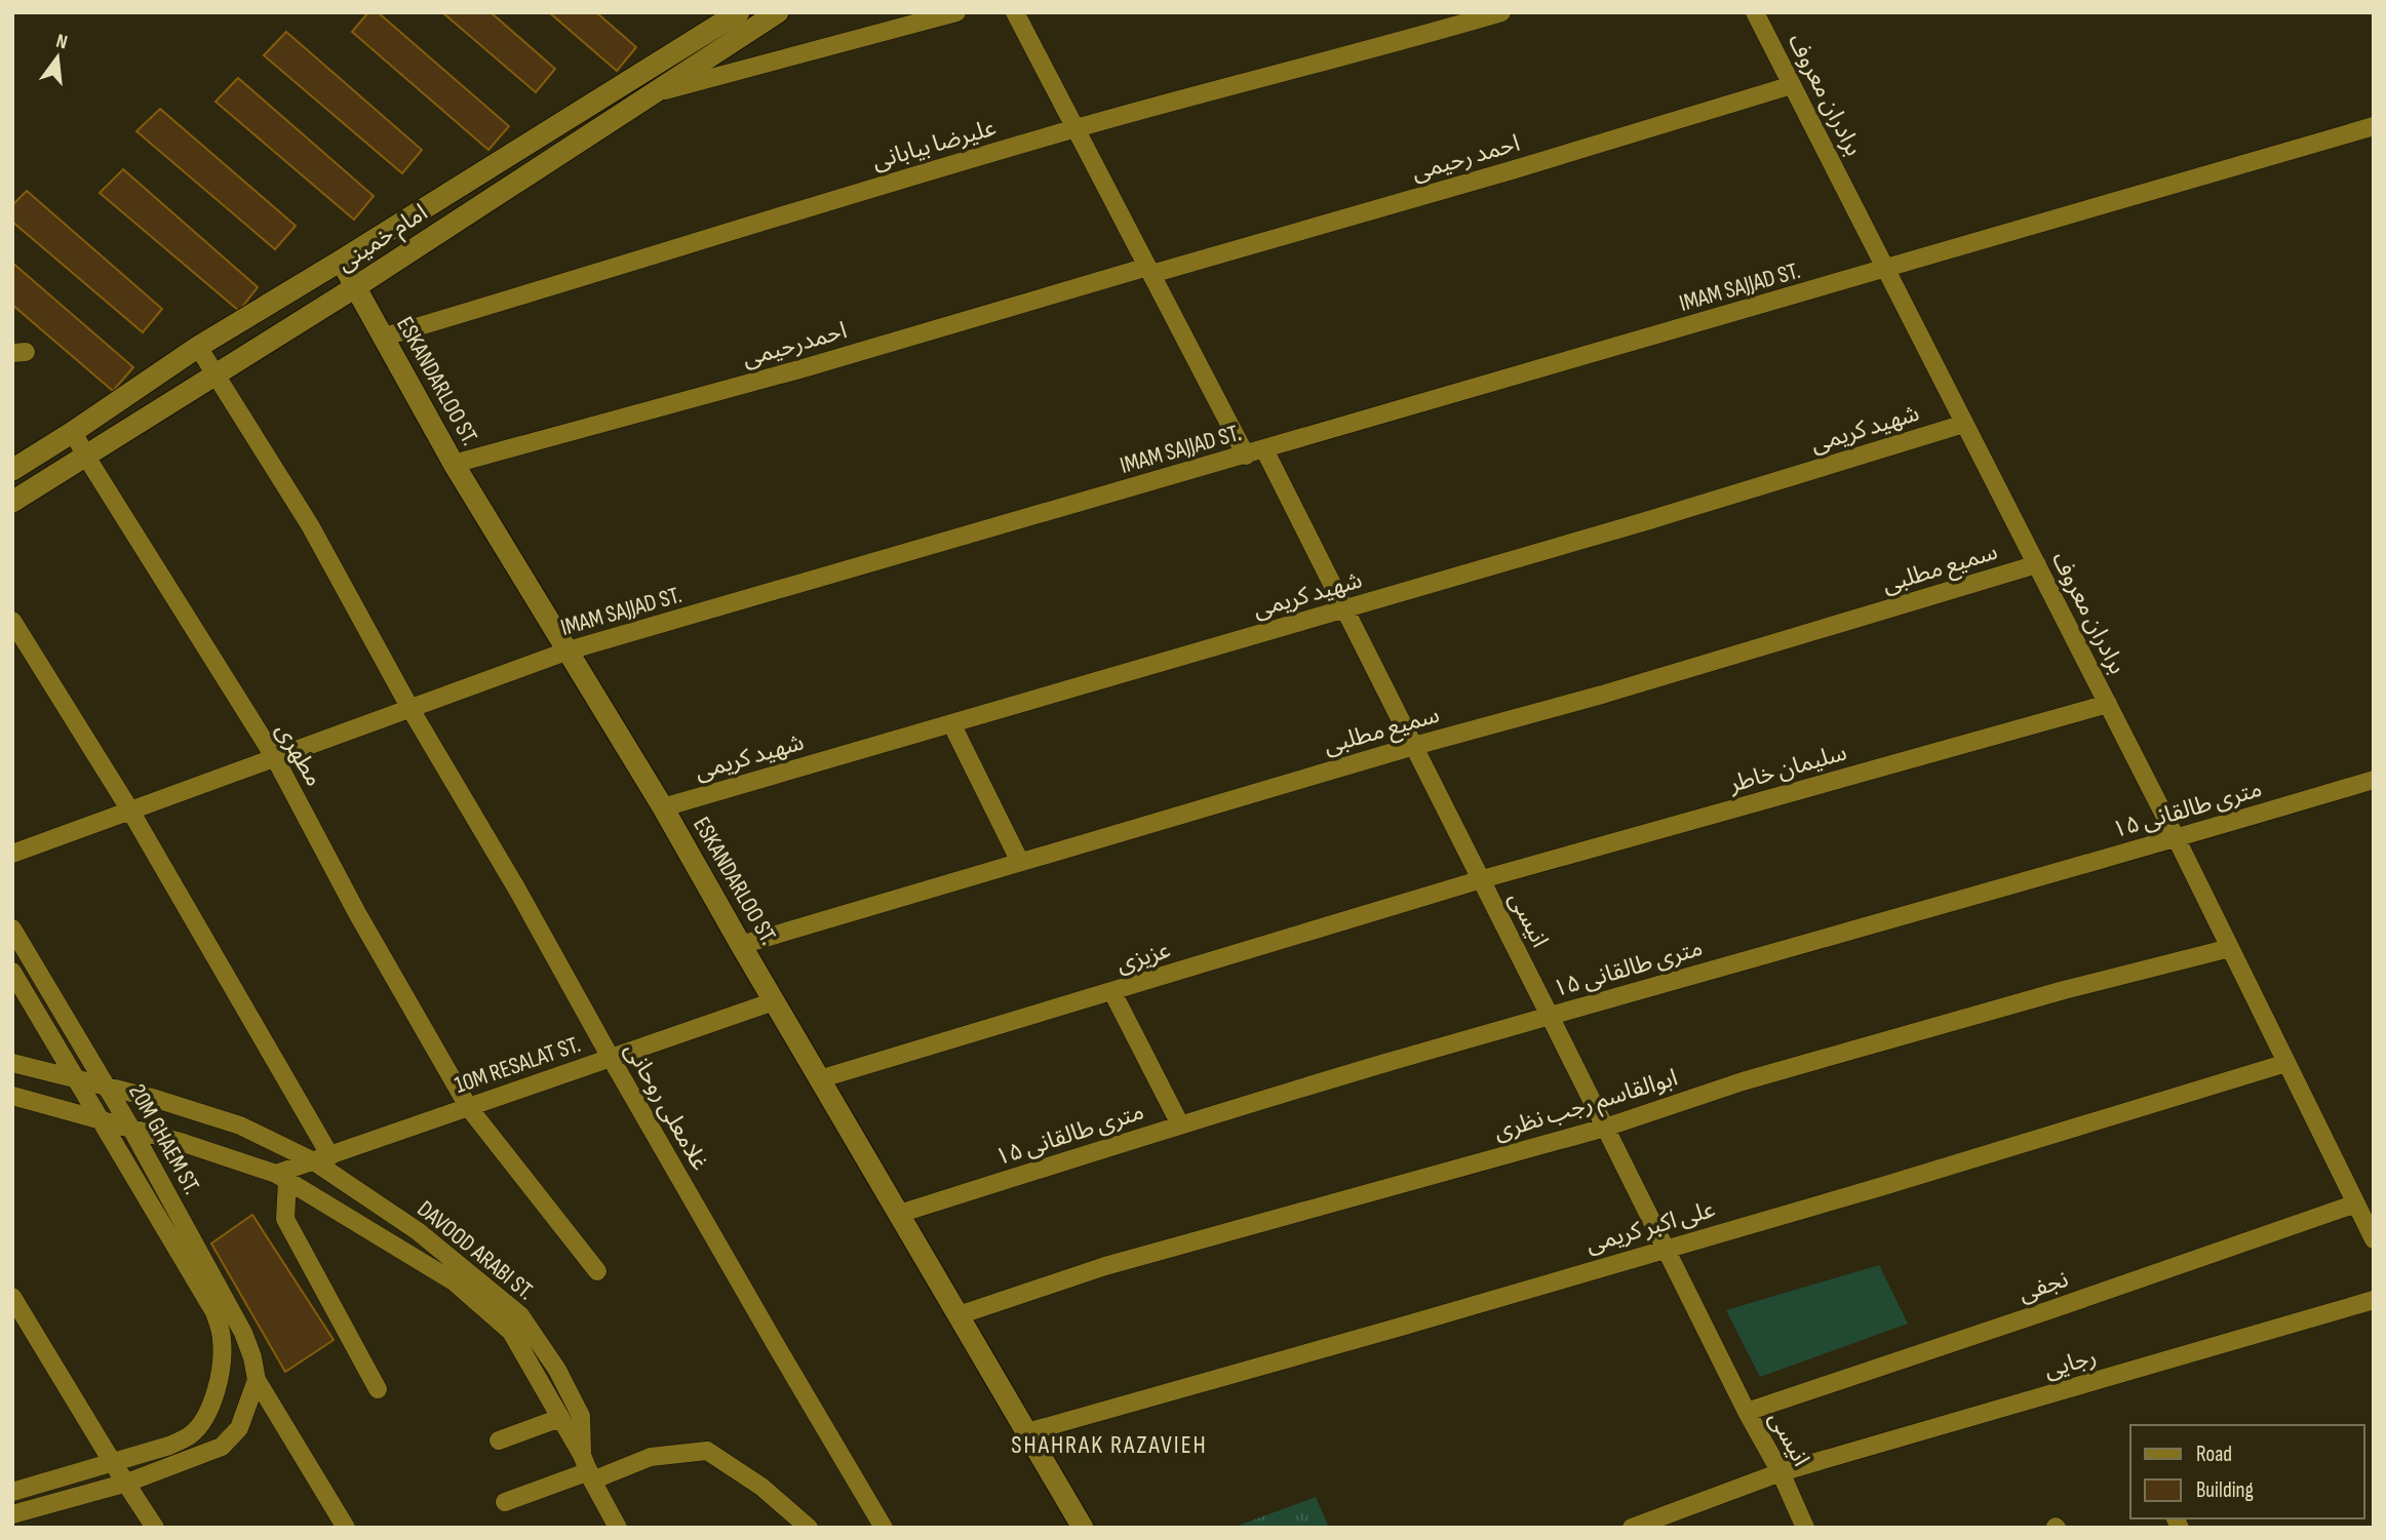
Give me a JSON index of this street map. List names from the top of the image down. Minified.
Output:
{"streets":{"main road":["امام خمینی","ESKANDARLOO ST."],"street":["برادران معروف","علیرضا بیابانی","احمد رحیمی","IMAM SAJJAD ST.","احمدرحیمی","شهید کریمی","سمیع مطلبی","مطهری","سلیمان خاطر","۱۵ متری طالقانی","انیسی","عزیزی","10M RESALAT ST.","ابوالقاسم رجب نظری","غلامعلی روحانی","20M GHAEM ST.","علی اکبر کریمی","DAVOOD ARABI ST.","نجفی","رجایی"]},"crossings":[["برادران معروف","احمد رحیمی"],["برادران معروف","IMAM SAJJAD ST."],["برادران معروف","شهید کریمی"],["برادران معروف","سمیع مطلبی"],["برادران معروف","سلیمان خاطر"],["برادران معروف","۱۵ متری طالقانی"],["برادران معروف","ابوالقاسم رجب نظری"],["برادران معروف","علی اکبر کریمی"],["برادران معروف","نجفی"],["علیرضا بیابانی","ESKANDARLOO ST."],["احمد رحیمی","احمدرحیمی"],["امام خمینی","ESKANDARLOO ST."],["امام خمینی","مطهری"],["امام خمینی","غلامعلی روحانی"],["IMAM SAJJAD ST.","ESKANDARLOO ST."],["IMAM SAJJAD ST.","مطهری"],["IMAM SAJJAD ST.","انیسی"],["IMAM SAJJAD ST.","غلامعلی روحانی"],["احمدرحیمی","ESKANDARLOO ST."],["ESKANDARLOO ST.","شهید کریمی"],["ESKANDARLOO ST.","سمیع مطلبی"],["ESKANDARLOO ST.","۱۵ متری طالقانی"],["ESKANDARLOO ST.","عزیزی"],["ESKANDARLOO ST.","10M RESALAT ST."],["ESKANDARLOO ST.","ابوالقاسم رجب نظری"],["ESKANDARLOO ST.","علی اکبر کریمی"],["شهید کریمی","انیسی"],["سمیع مطلبی","انیسی"],["مطهری","10M RESALAT ST."],["سلیمان خاطر","انیسی"],["سلیمان خاطر","عزیزی"],["۱۵ متری طالقانی","انیسی"],["انیسی","عزیزی"],["انیسی","ابوالقاسم رجب نظری"],["انیسی","علی اکبر کریمی"],["انیسی","نجفی"],["انیسی","رجایی"],["10M RESALAT ST.","غلامعلی روحانی"],["10M RESALAT ST.","DAVOOD ARABI ST."],["20M GHAEM ST.","DAVOOD ARABI ST."]],"districts":["SHAHRAK RAZAVIEH"],"legend":["Road","Building"],"north":"top"}
